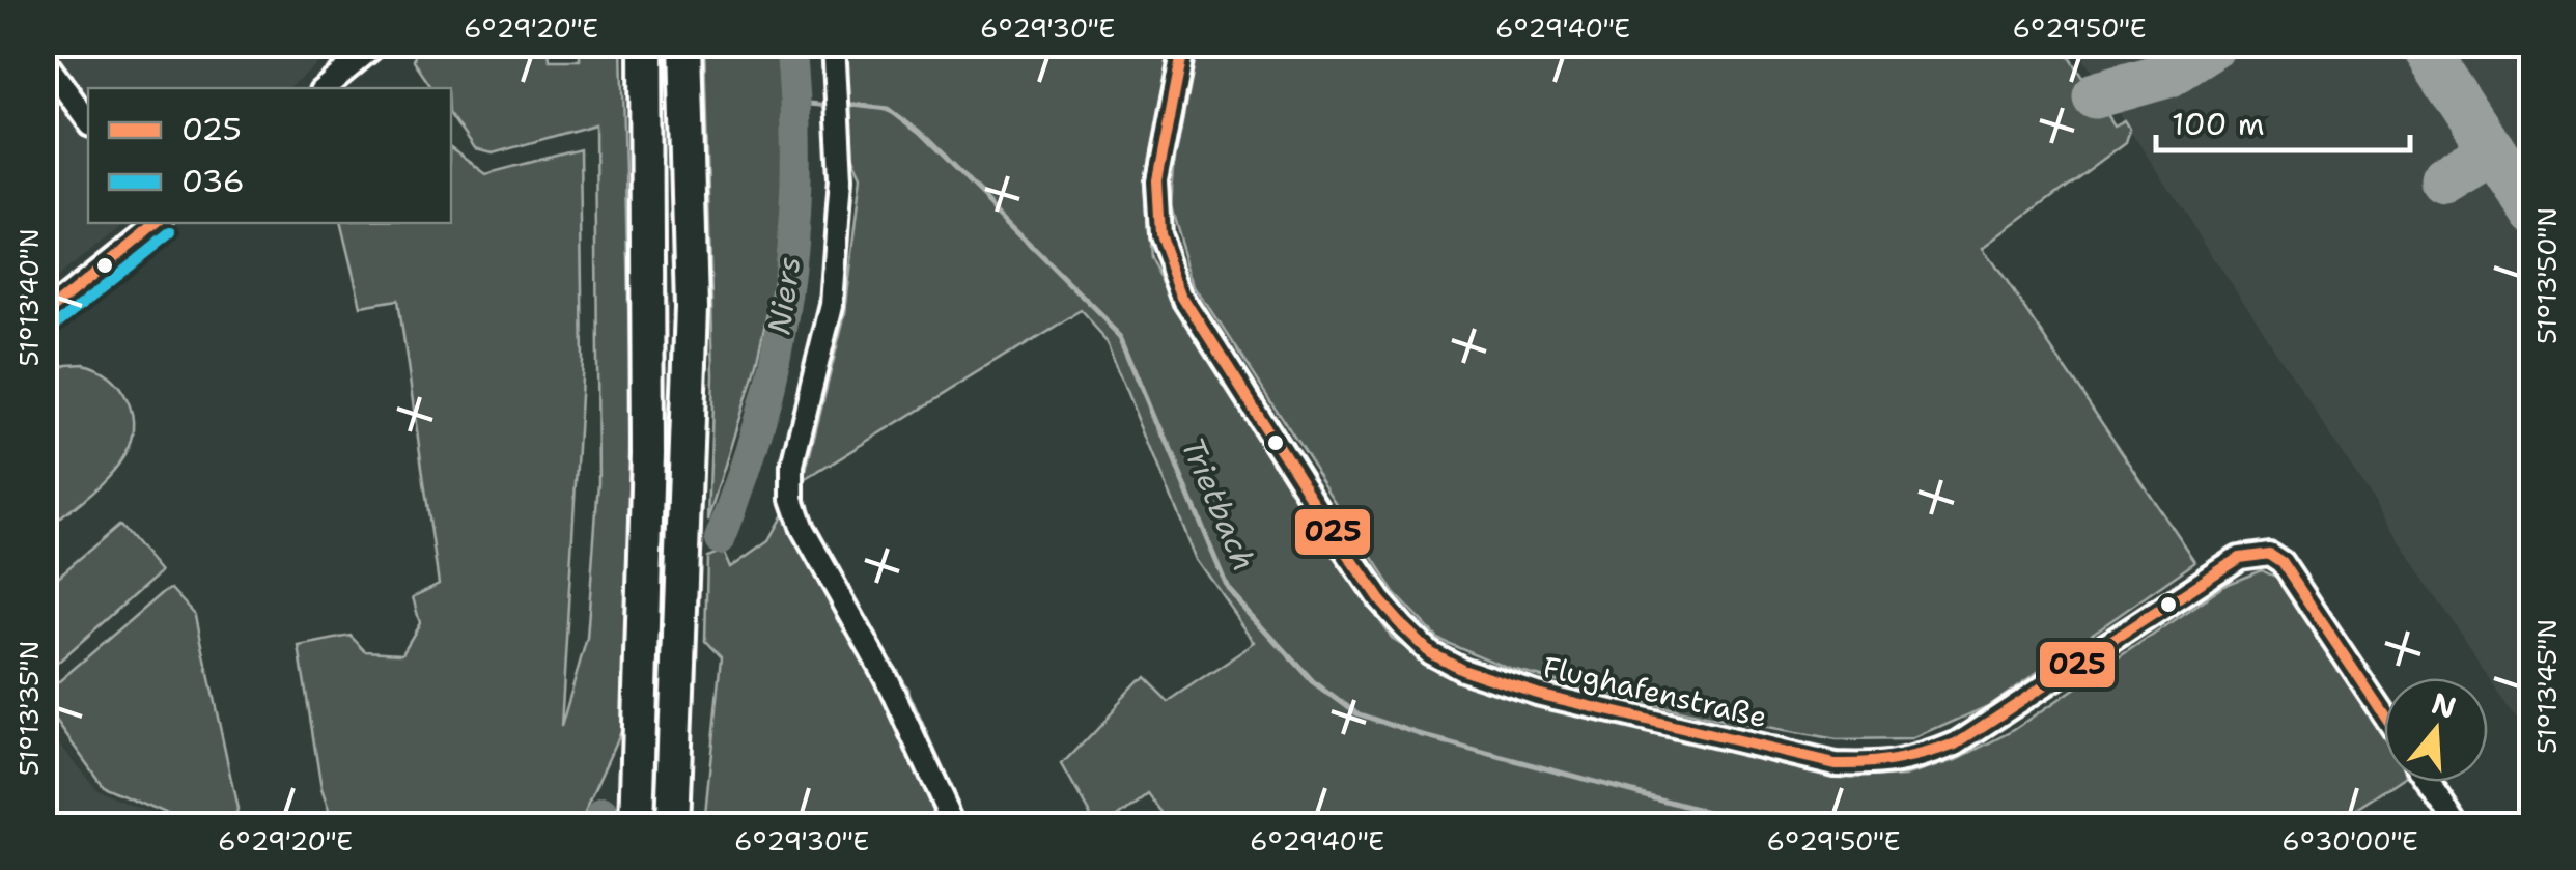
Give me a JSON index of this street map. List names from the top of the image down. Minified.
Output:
{"streets":{"street":["Flughafenstraße"]},"water":["Niers","Trietbach"],"lines":["transit line 025","transit line 036"],"legend":["025","036"],"scale_bar":"100 m","north":"top","coordinates":["6°29'20\"E","6°29'30\"E","6°29'40\"E","6°29'50\"E","51°13'50\"N","51°13'40\"N","51°13'45\"N","51°13'35\"N","6°30'00\"E"]}
